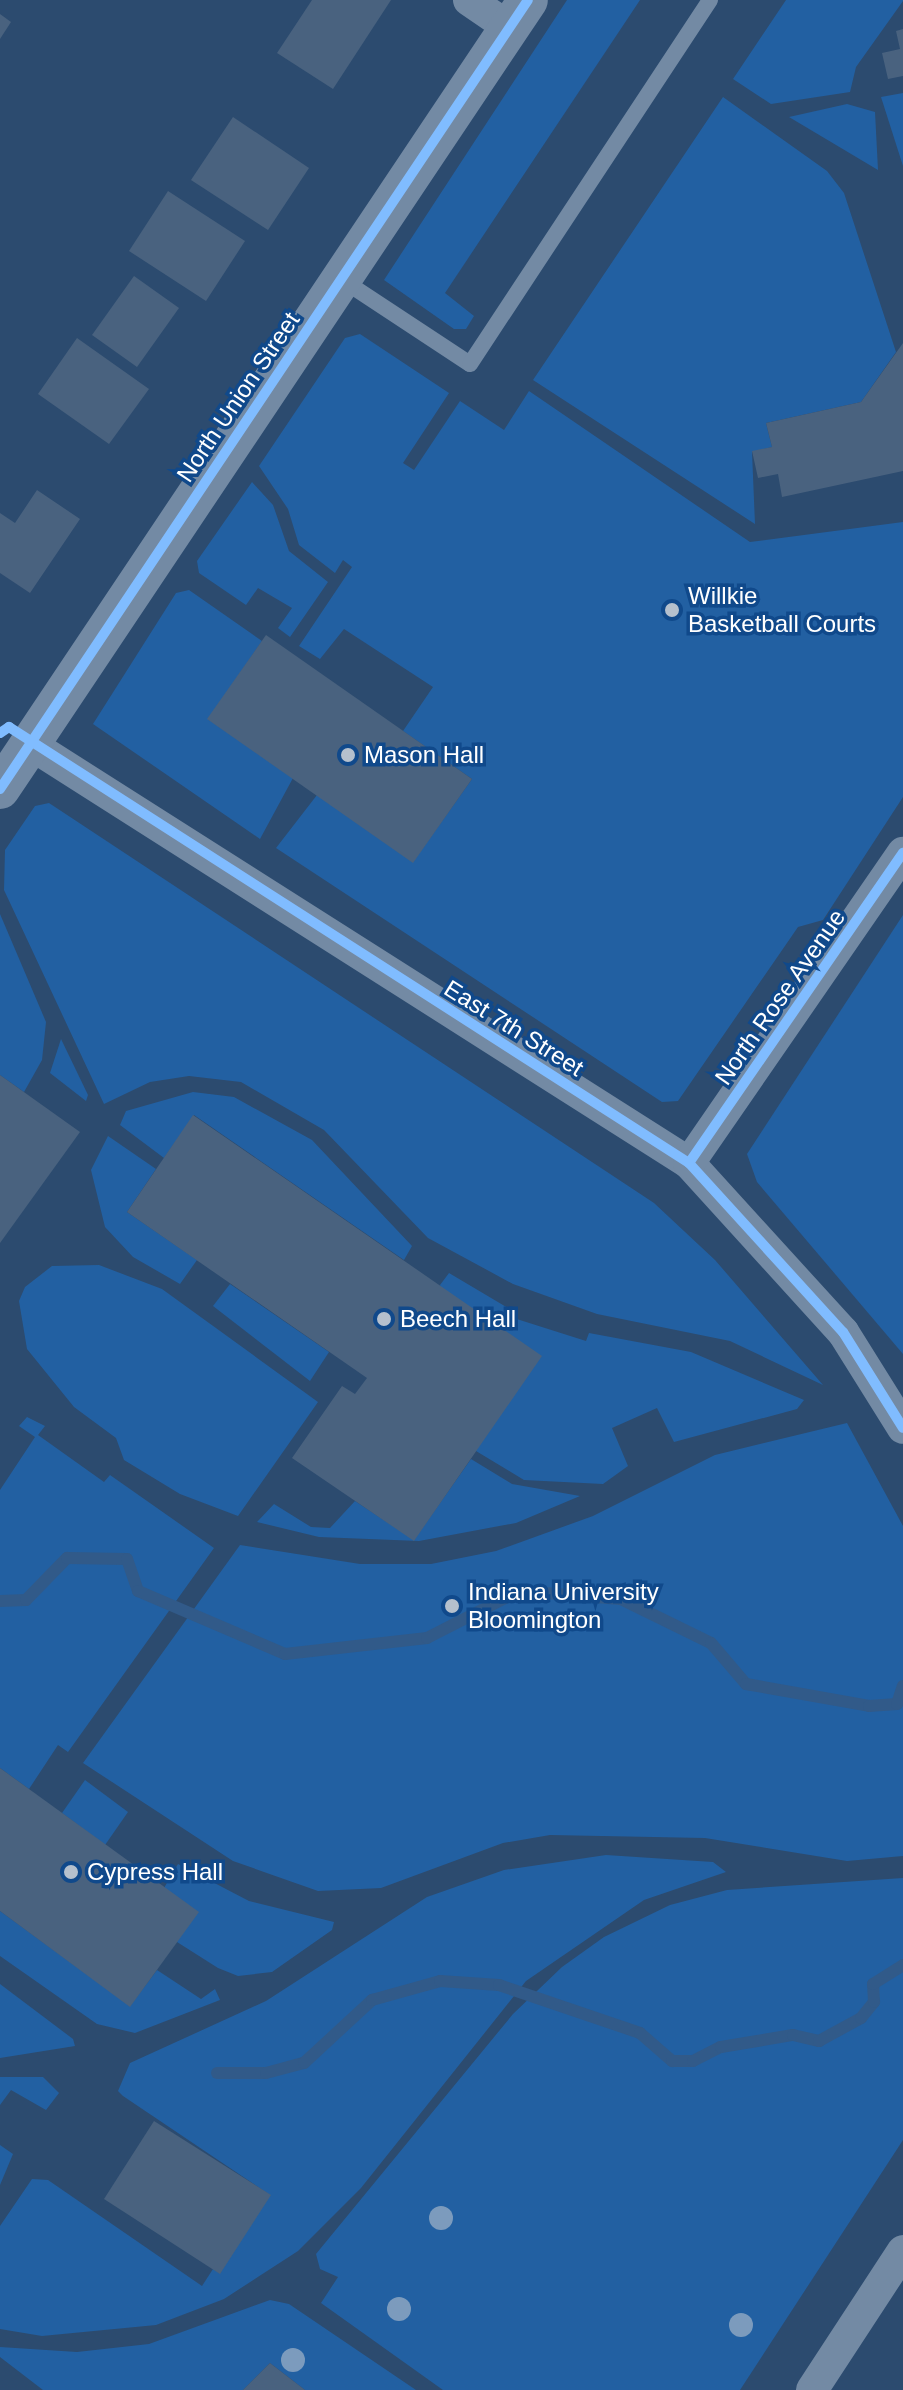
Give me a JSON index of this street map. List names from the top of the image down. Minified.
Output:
{"streets":{"street":["North Union Street","North Rose Avenue","East 7th Street"]},"crossings":[["North Union Street","East 7th Street"],["North Rose Avenue","East 7th Street"]],"places":["Willkie Basketball Courts","Mason Hall","Beech Hall","Indiana University Bloomington","Cypress Hall"]}
